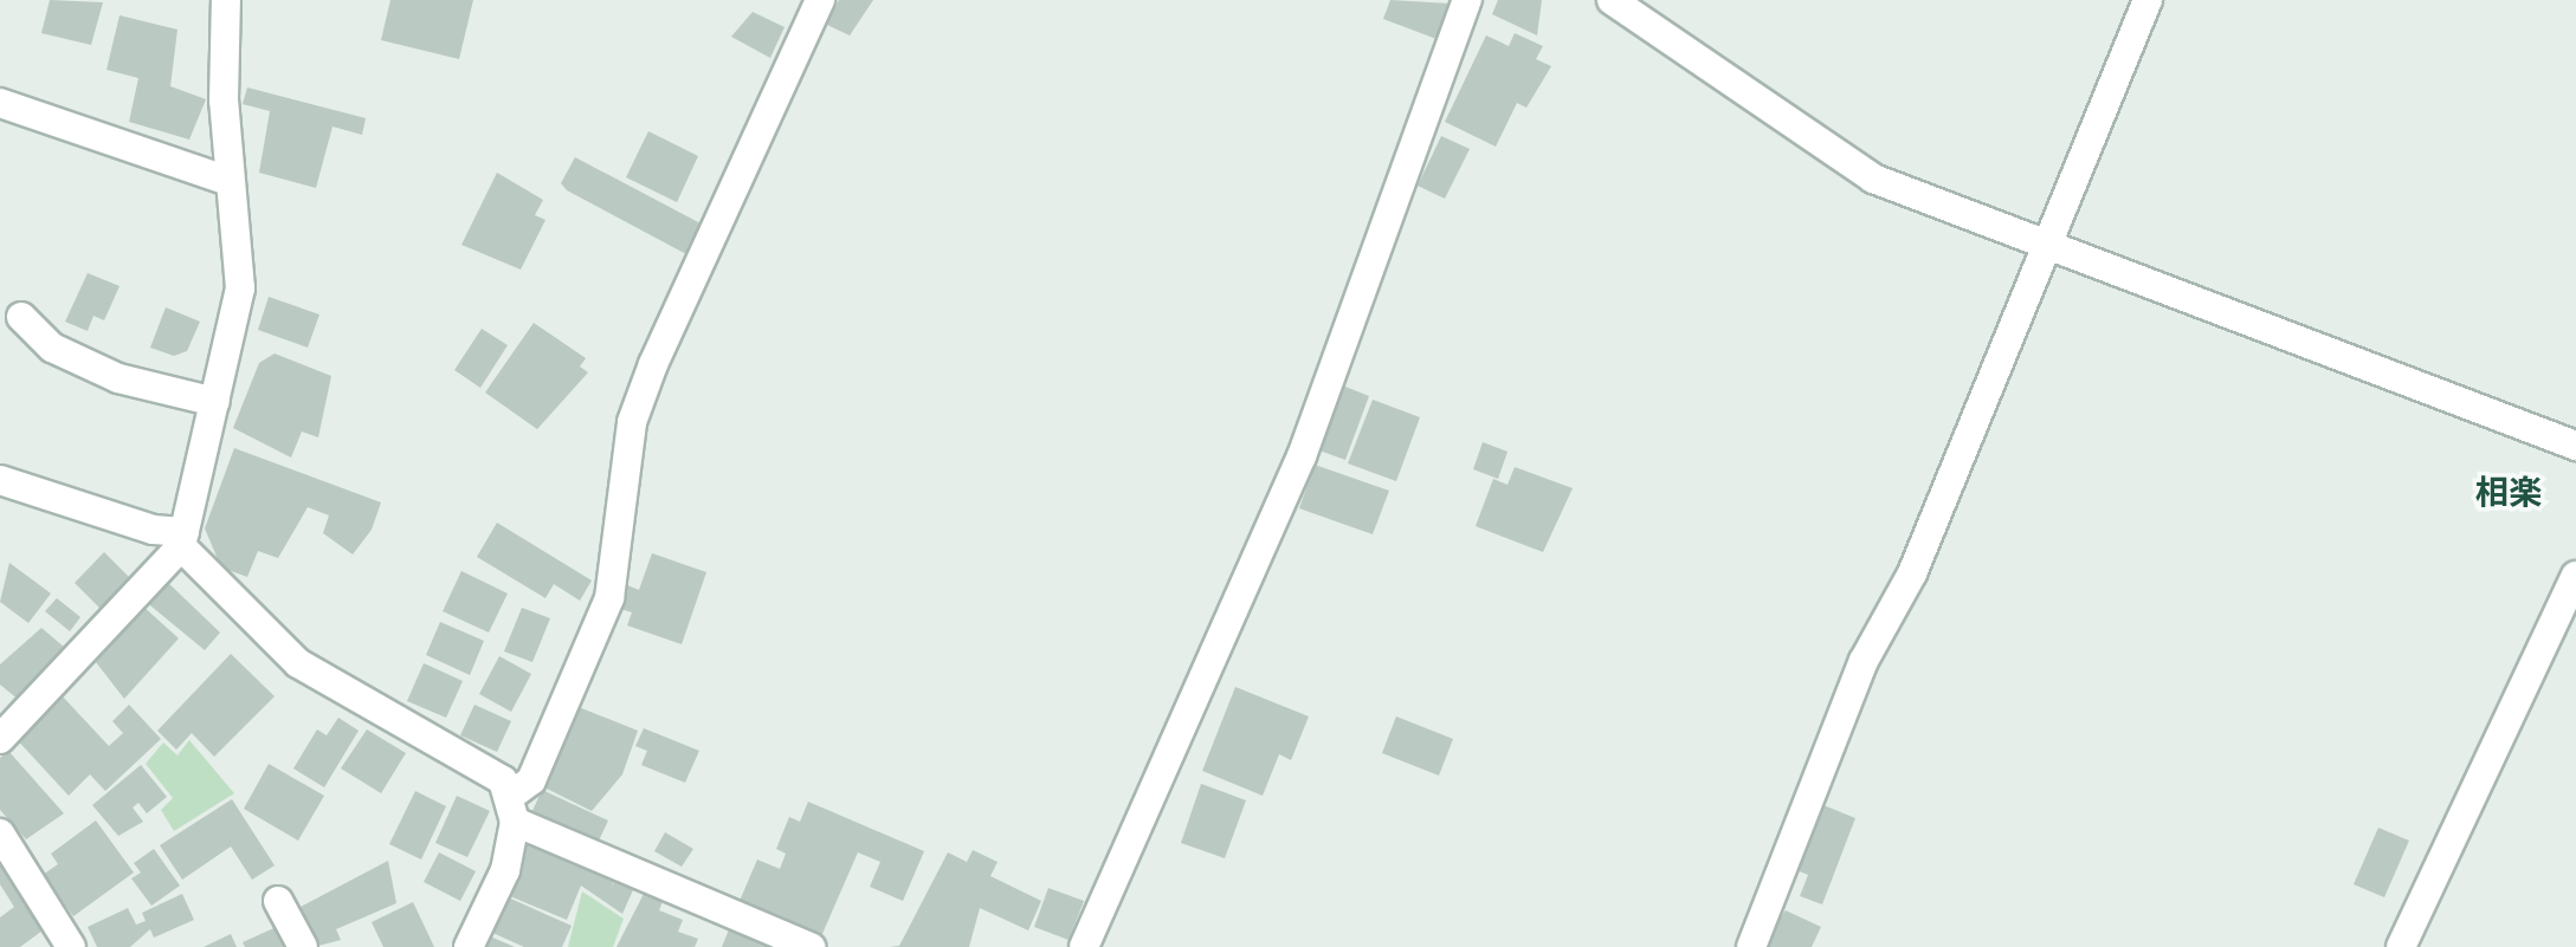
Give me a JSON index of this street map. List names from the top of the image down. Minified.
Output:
{"districts":["相楽"]}
